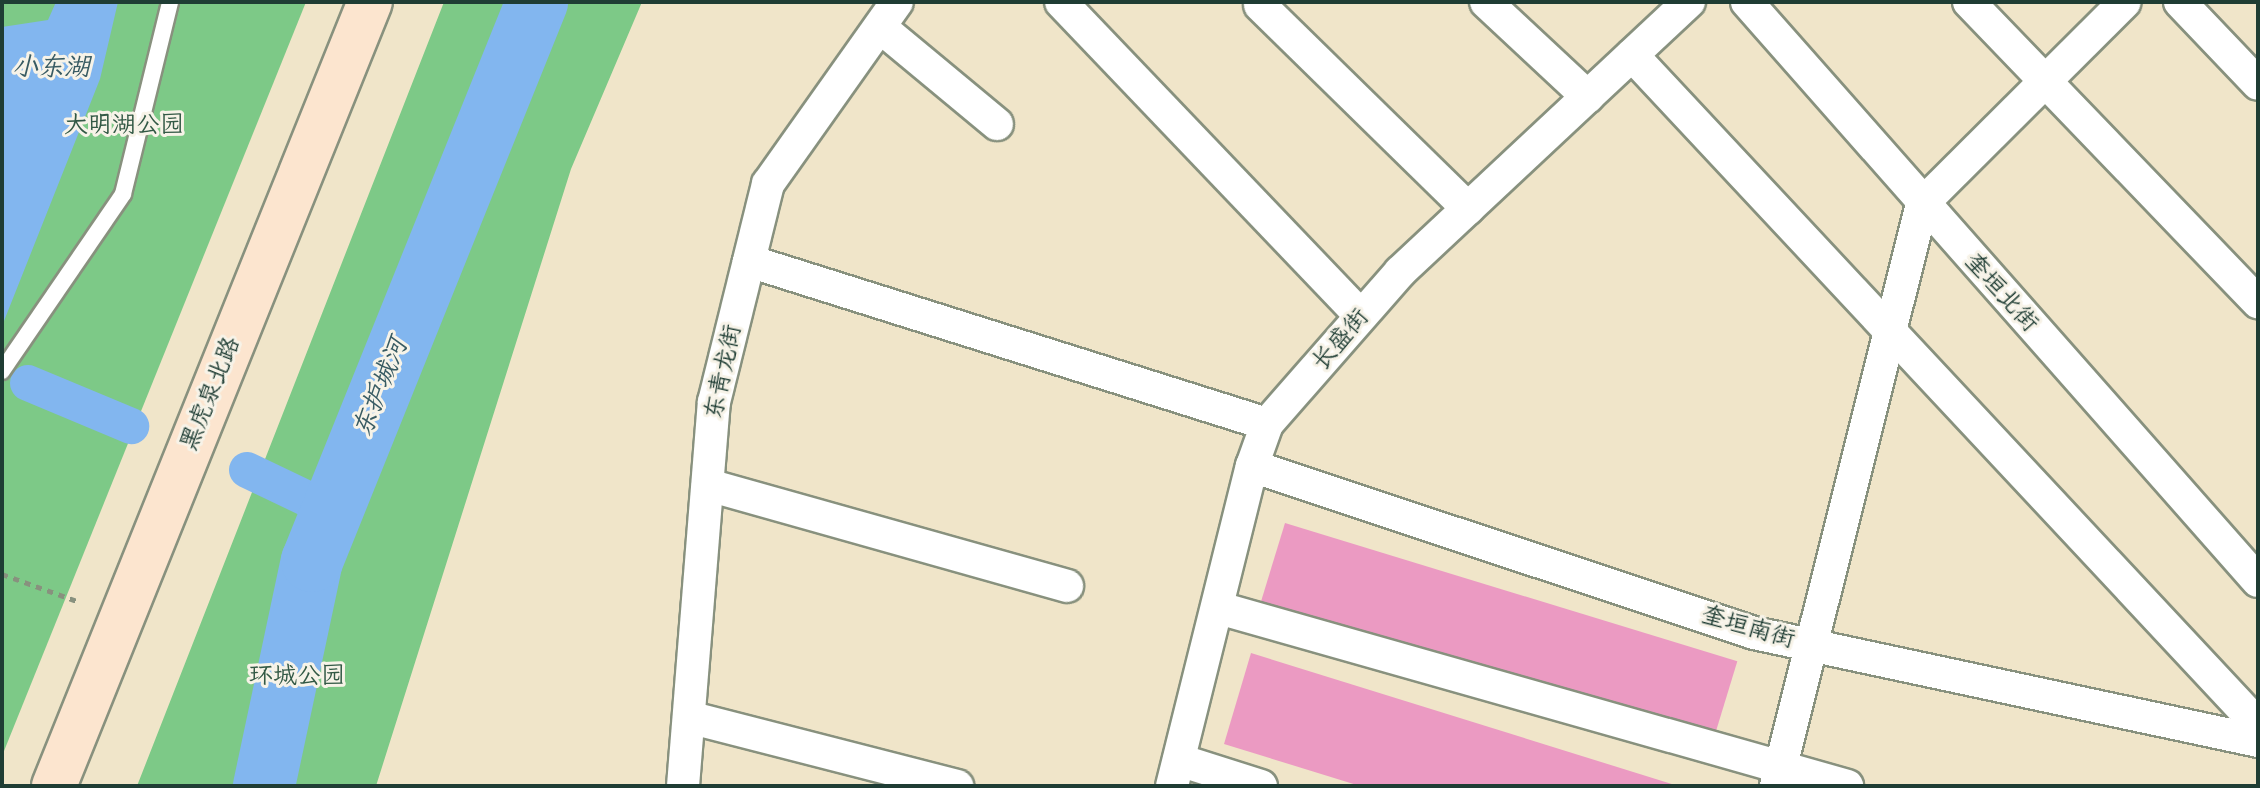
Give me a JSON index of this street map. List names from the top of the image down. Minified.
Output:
{"streets":{"main road":["黑虎泉北路"],"street":["奎垣北街","长盛街","东青龙街","奎垣南街"]},"crossings":[["长盛街","奎垣南街"]],"water":["小东湖","东护城河"],"parks":["大明湖公园","环城公园"]}
